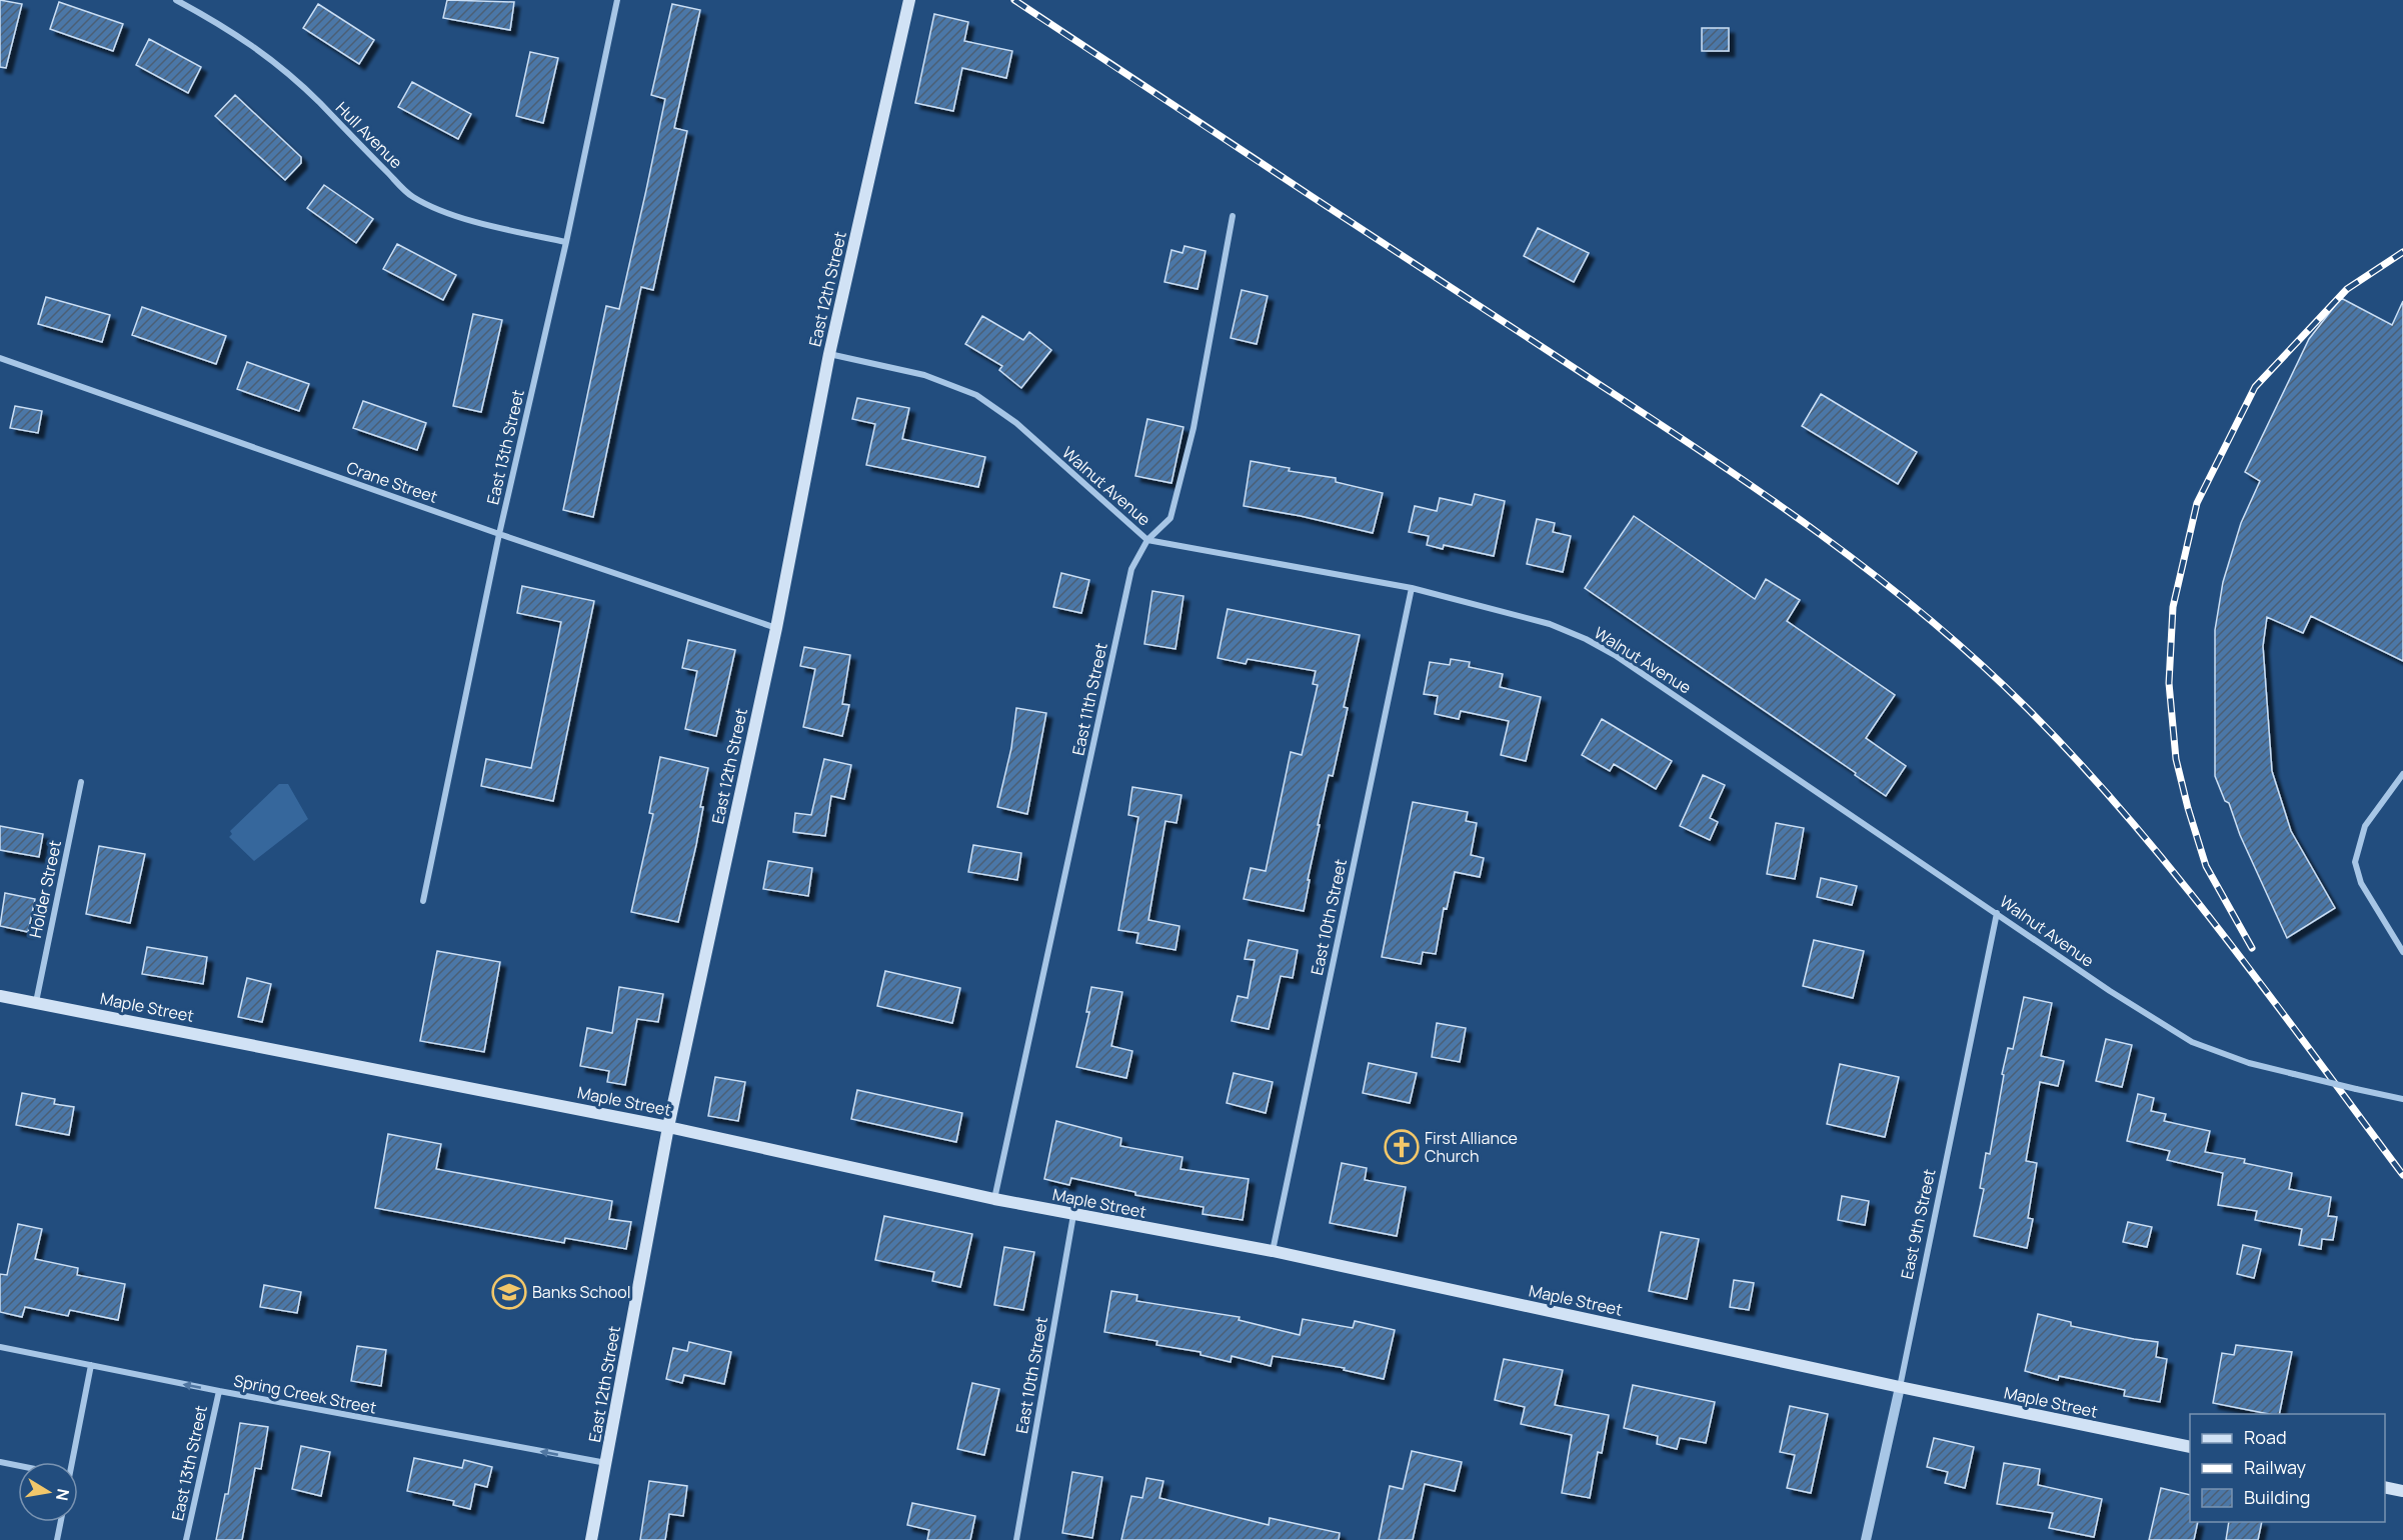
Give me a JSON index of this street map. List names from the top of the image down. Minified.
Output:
{"streets":{"main road":["East 12th Street","Maple Street"],"street":["Hull Avenue","East 13th Street","Crane Street","Walnut Avenue","East 11th Street","Holder Street","East 10th Street","East 9th Street","Spring Creek Street"]},"crossings":[["Hull Avenue","East 13th Street"],["East 12th Street","Crane Street"],["East 12th Street","Walnut Avenue"],["East 12th Street","Maple Street"],["East 12th Street","Spring Creek Street"],["East 13th Street","Crane Street"],["East 13th Street","Spring Creek Street"],["Walnut Avenue","East 11th Street"],["Walnut Avenue","East 10th Street"],["Walnut Avenue","East 9th Street"],["East 11th Street","Maple Street"],["Holder Street","Maple Street"],["East 10th Street","Maple Street"],["Maple Street","East 9th Street"]],"one_way":["Spring Creek Street"],"places":{"church":["First Alliance Church"],"school or university":["Banks School"]},"legend":["Road","Railway","Building"],"north":"right"}
